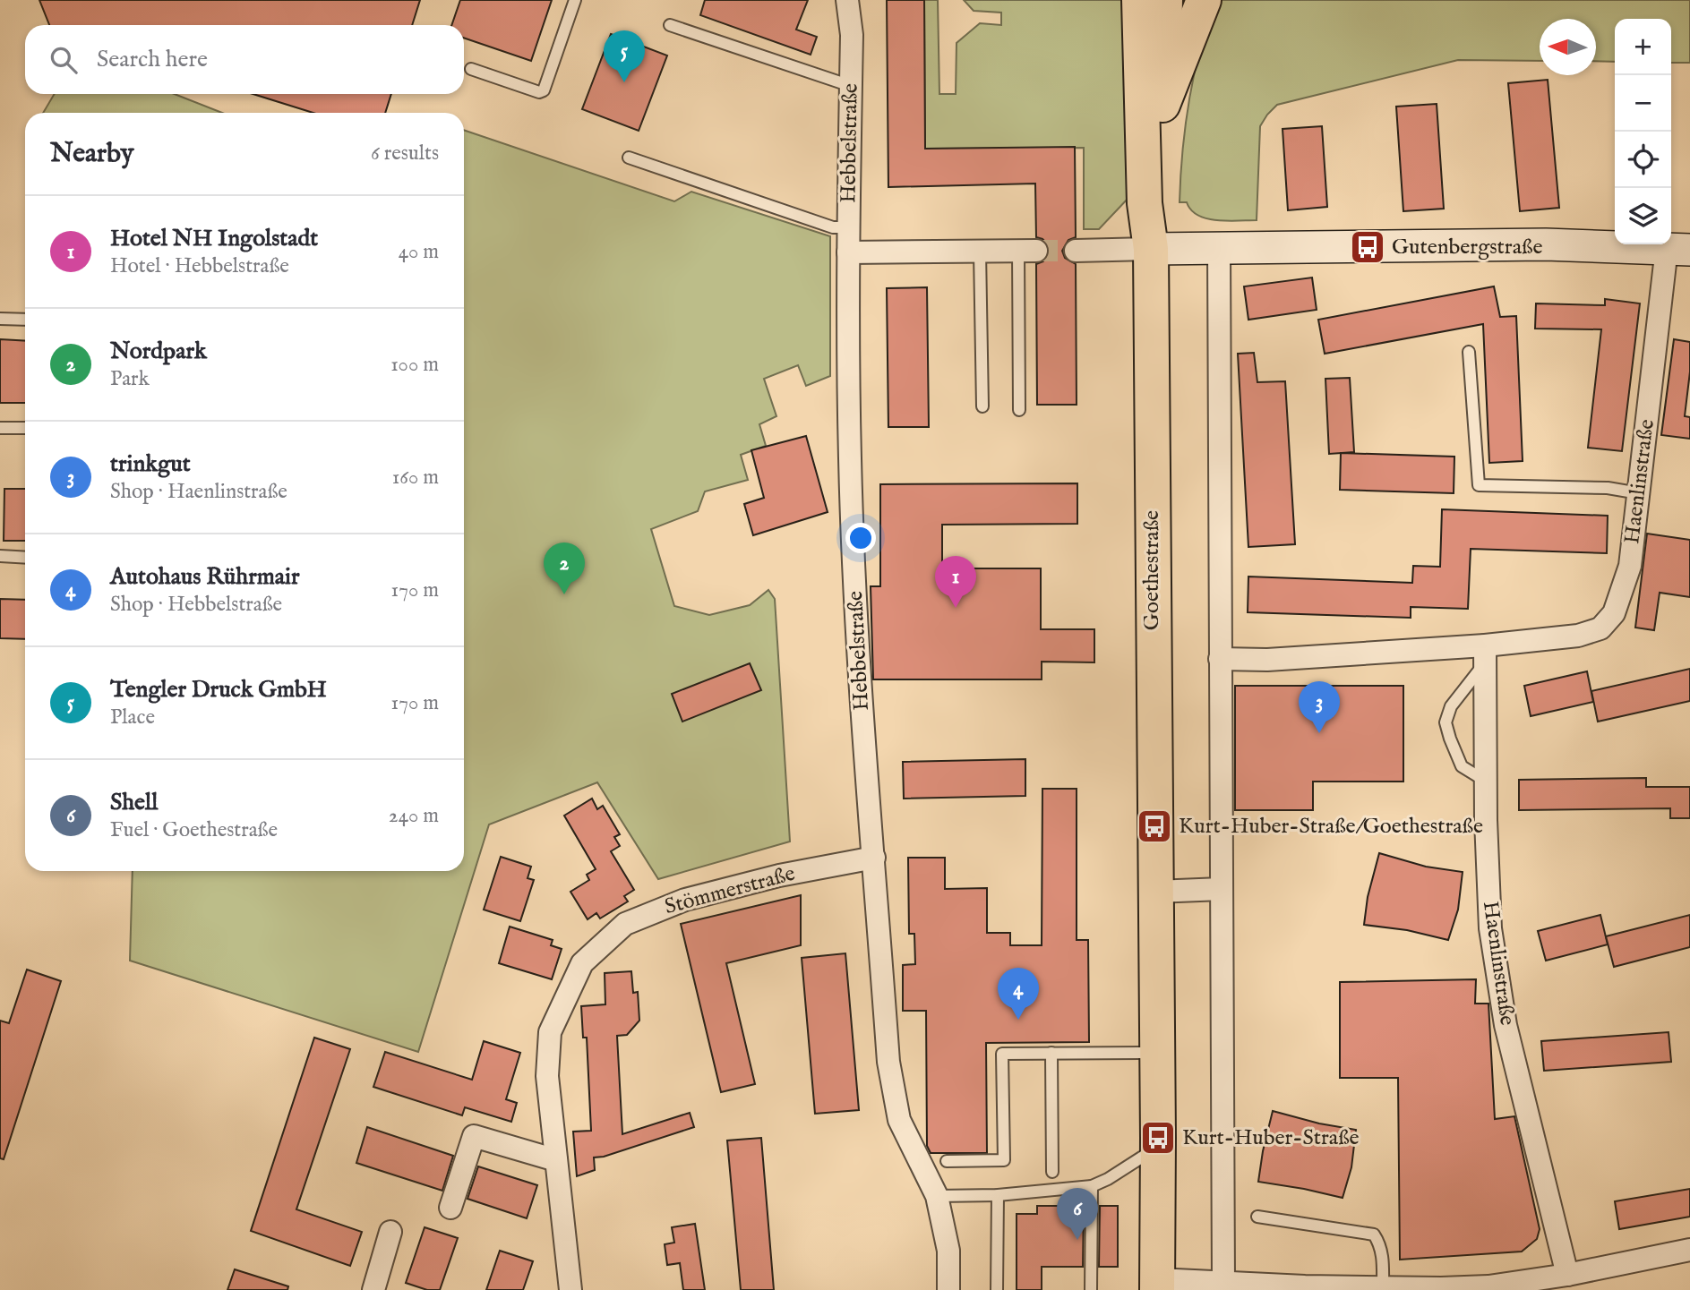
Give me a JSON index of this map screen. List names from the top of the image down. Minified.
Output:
{"streets":{"main road":["Goethestraße"],"street":["Hebbelstraße","Haenlinstraße","Stömmerstraße"]},"crossings":[["Hebbelstraße","Stömmerstraße"]],"places":{"bus stop":["Gutenbergstraße","Kurt-Huber-Straße/Goethestraße","Kurt-Huber-Straße"]},"north":"left","page":{"map_buttons":["+","−"],"search":"Search here","pins":["5","2","1","3","4","6"],"heading":["Nearby","6 results"],"list":[{"mark":"1","name":"Hotel NH Ingolstadt","note":"Hotel · Hebbelstraße","value":"40 m"},{"mark":"2","name":"Nordpark","note":"Park","value":"100 m"},{"mark":"3","name":"trinkgut","note":"Shop · Haenlinstraße","value":"160 m"},{"mark":"4","name":"Autohaus Rührmair","note":"Shop · Hebbelstraße","value":"170 m"},{"mark":"5","name":"Tengler Druck GmbH","note":"Place","value":"170 m"},{"mark":"6","name":"Shell","note":"Fuel · Goethestraße","value":"240 m"}]}}
